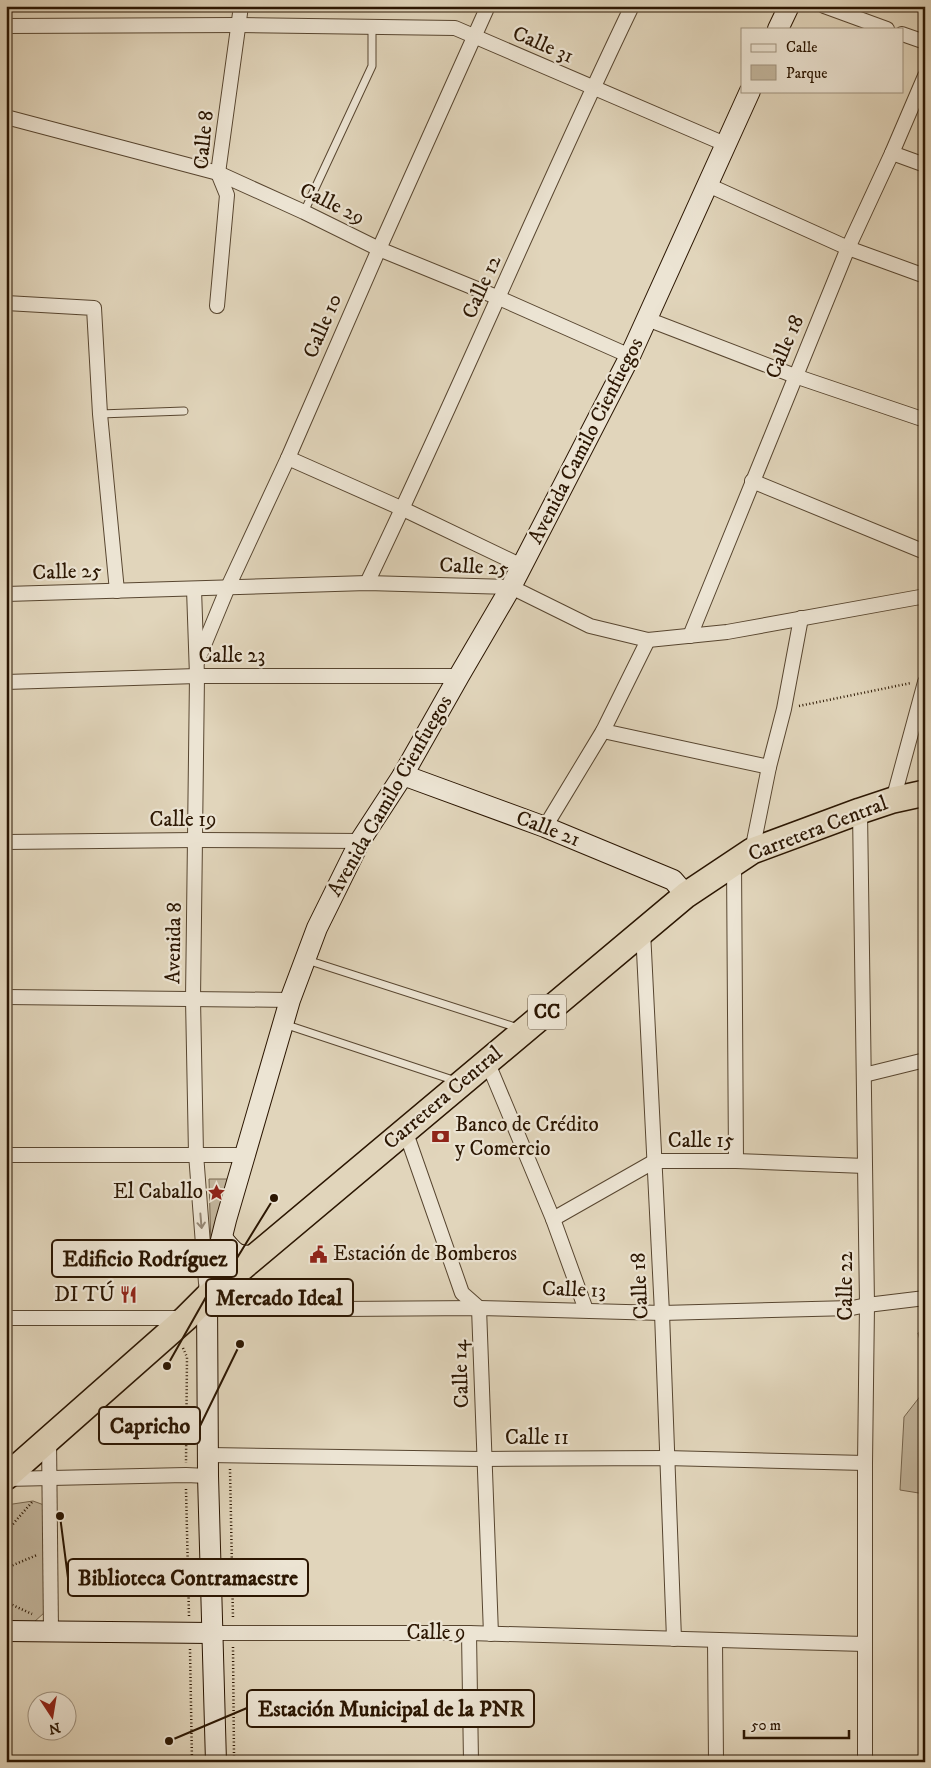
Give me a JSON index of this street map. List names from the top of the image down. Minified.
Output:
{"streets":{"highway":["Carretera Central","CC"],"main road":["Avenida Camilo Cienfuegos","Calle 21","Calle 9"],"street":["Calle 31","Calle 8","Calle 29","Calle 12","Calle 10","Calle 18","Calle 25","Calle 23","Calle 19","Avenida 8","Calle 15","Calle 22","Calle 13","Calle 14","Calle 11"]},"crossings":[["Calle 31","Calle 8"],["Calle 31","Calle 12"],["Calle 31","Calle 10"],["Calle 31","Avenida Camilo Cienfuegos"],["Calle 8","Calle 29"],["Calle 29","Calle 12"],["Calle 29","Calle 10"],["Calle 29","Avenida Camilo Cienfuegos"],["Calle 12","Calle 25"],["Calle 10","Calle 25"],["Calle 10","Calle 23"],["Calle 10","Avenida 8"],["Calle 18","Calle 25"],["Calle 18","Carretera Central"],["Calle 18","Calle 15"],["Calle 18","Calle 13"],["Calle 18","Calle 11"],["Calle 18","Calle 9"],["Avenida Camilo Cienfuegos","Calle 25"],["Avenida Camilo Cienfuegos","Calle 23"],["Avenida Camilo Cienfuegos","Calle 19"],["Avenida Camilo Cienfuegos","Calle 21"],["Avenida Camilo Cienfuegos","Carretera Central"],["Avenida Camilo Cienfuegos","Avenida 8"],["Avenida Camilo Cienfuegos","Calle 11"],["Avenida Camilo Cienfuegos","Calle 9"],["Calle 25","Avenida 8"],["Calle 23","Avenida 8"],["Calle 19","Avenida 8"],["Calle 21","Carretera Central"],["Carretera Central","Avenida 8"],["Carretera Central","Calle 22"],["Calle 15","Calle 22"],["Calle 22","Calle 13"],["Calle 22","Calle 11"],["Calle 22","Calle 9"],["Calle 13","Calle 14"],["Calle 14","Calle 11"],["Calle 14","Calle 9"]],"places":{"bank":["Banco de Crédito y Comercio"],"place":["El Caballo"],"other":["Edificio Rodríguez","Capricho","Mercado Ideal","Biblioteca Contramaestre","Estación Municipal de la PNR"],"public building":["Estación de Bomberos"],"restaurant":["DI TÚ"]},"legend":["Calle","Parque"],"scale_bar":"50 m","north":"bottom"}
